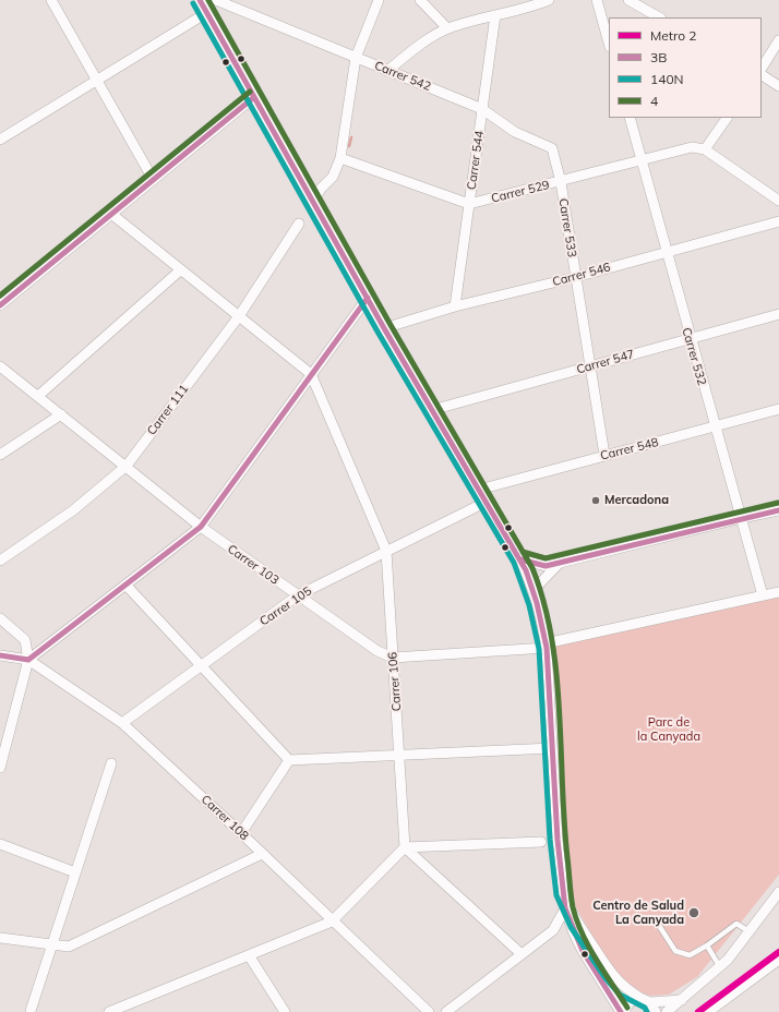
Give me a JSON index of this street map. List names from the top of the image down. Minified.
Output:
{"streets":{"street":["Carrer 542","Carrer 544","Carrer 529","Carrer 533","Carrer 546","Carrer 532","Carrer 547","Carrer 111","Carrer 548","Carrer 103","Carrer 105","Carrer 106","Carrer 108"]},"crossings":[["Carrer 542","Carrer 544"],["Carrer 542","Carrer 529"],["Carrer 542","Carrer 533"],["Carrer 544","Carrer 529"],["Carrer 544","Carrer 546"],["Carrer 529","Carrer 533"],["Carrer 529","Carrer 532"],["Carrer 533","Carrer 546"],["Carrer 533","Carrer 547"],["Carrer 533","Carrer 548"],["Carrer 546","Carrer 532"],["Carrer 532","Carrer 547"],["Carrer 532","Carrer 548"],["Carrer 532","Carrer 103"],["Carrer 111","Carrer 103"],["Carrer 103","Carrer 105"],["Carrer 103","Carrer 106"],["Carrer 105","Carrer 106"],["Carrer 105","Carrer 108"]],"parks":["Parc de la Canyada"],"places":["Mercadona","Centro de Salud La Canyada"],"lines":["transit line 3B","transit line 4","transit line 140N","metro line 2"],"legend":["Metro 2","3B","140N","4"]}
